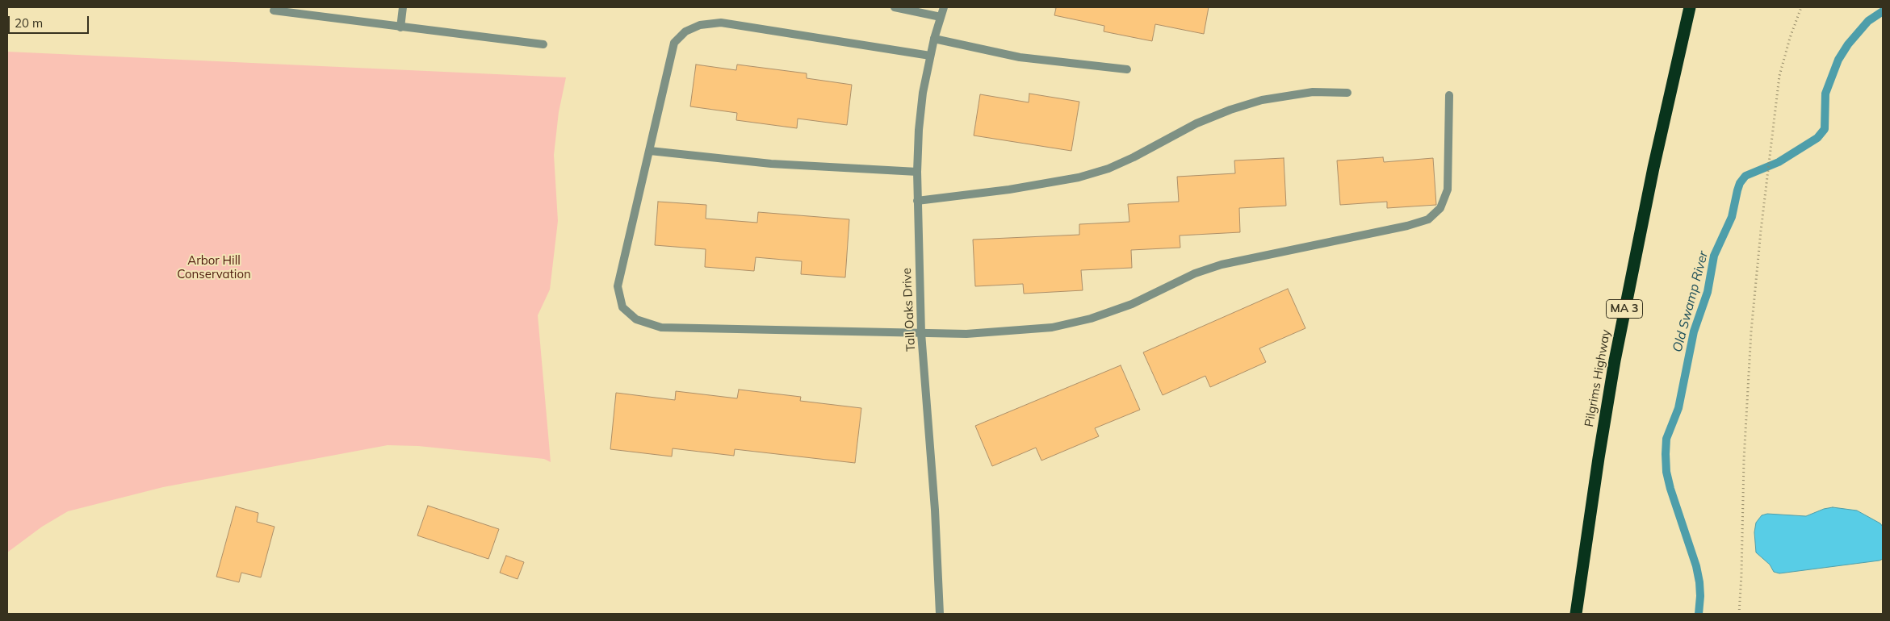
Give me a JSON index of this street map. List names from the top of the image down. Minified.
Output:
{"streets":{"highway":["MA 3","Pilgrims Highway"],"street":["Tall Oaks Drive"]},"water":["Old Swamp River"],"parks":["Arbor Hill Conservation"],"scale_bar":"20 m"}
